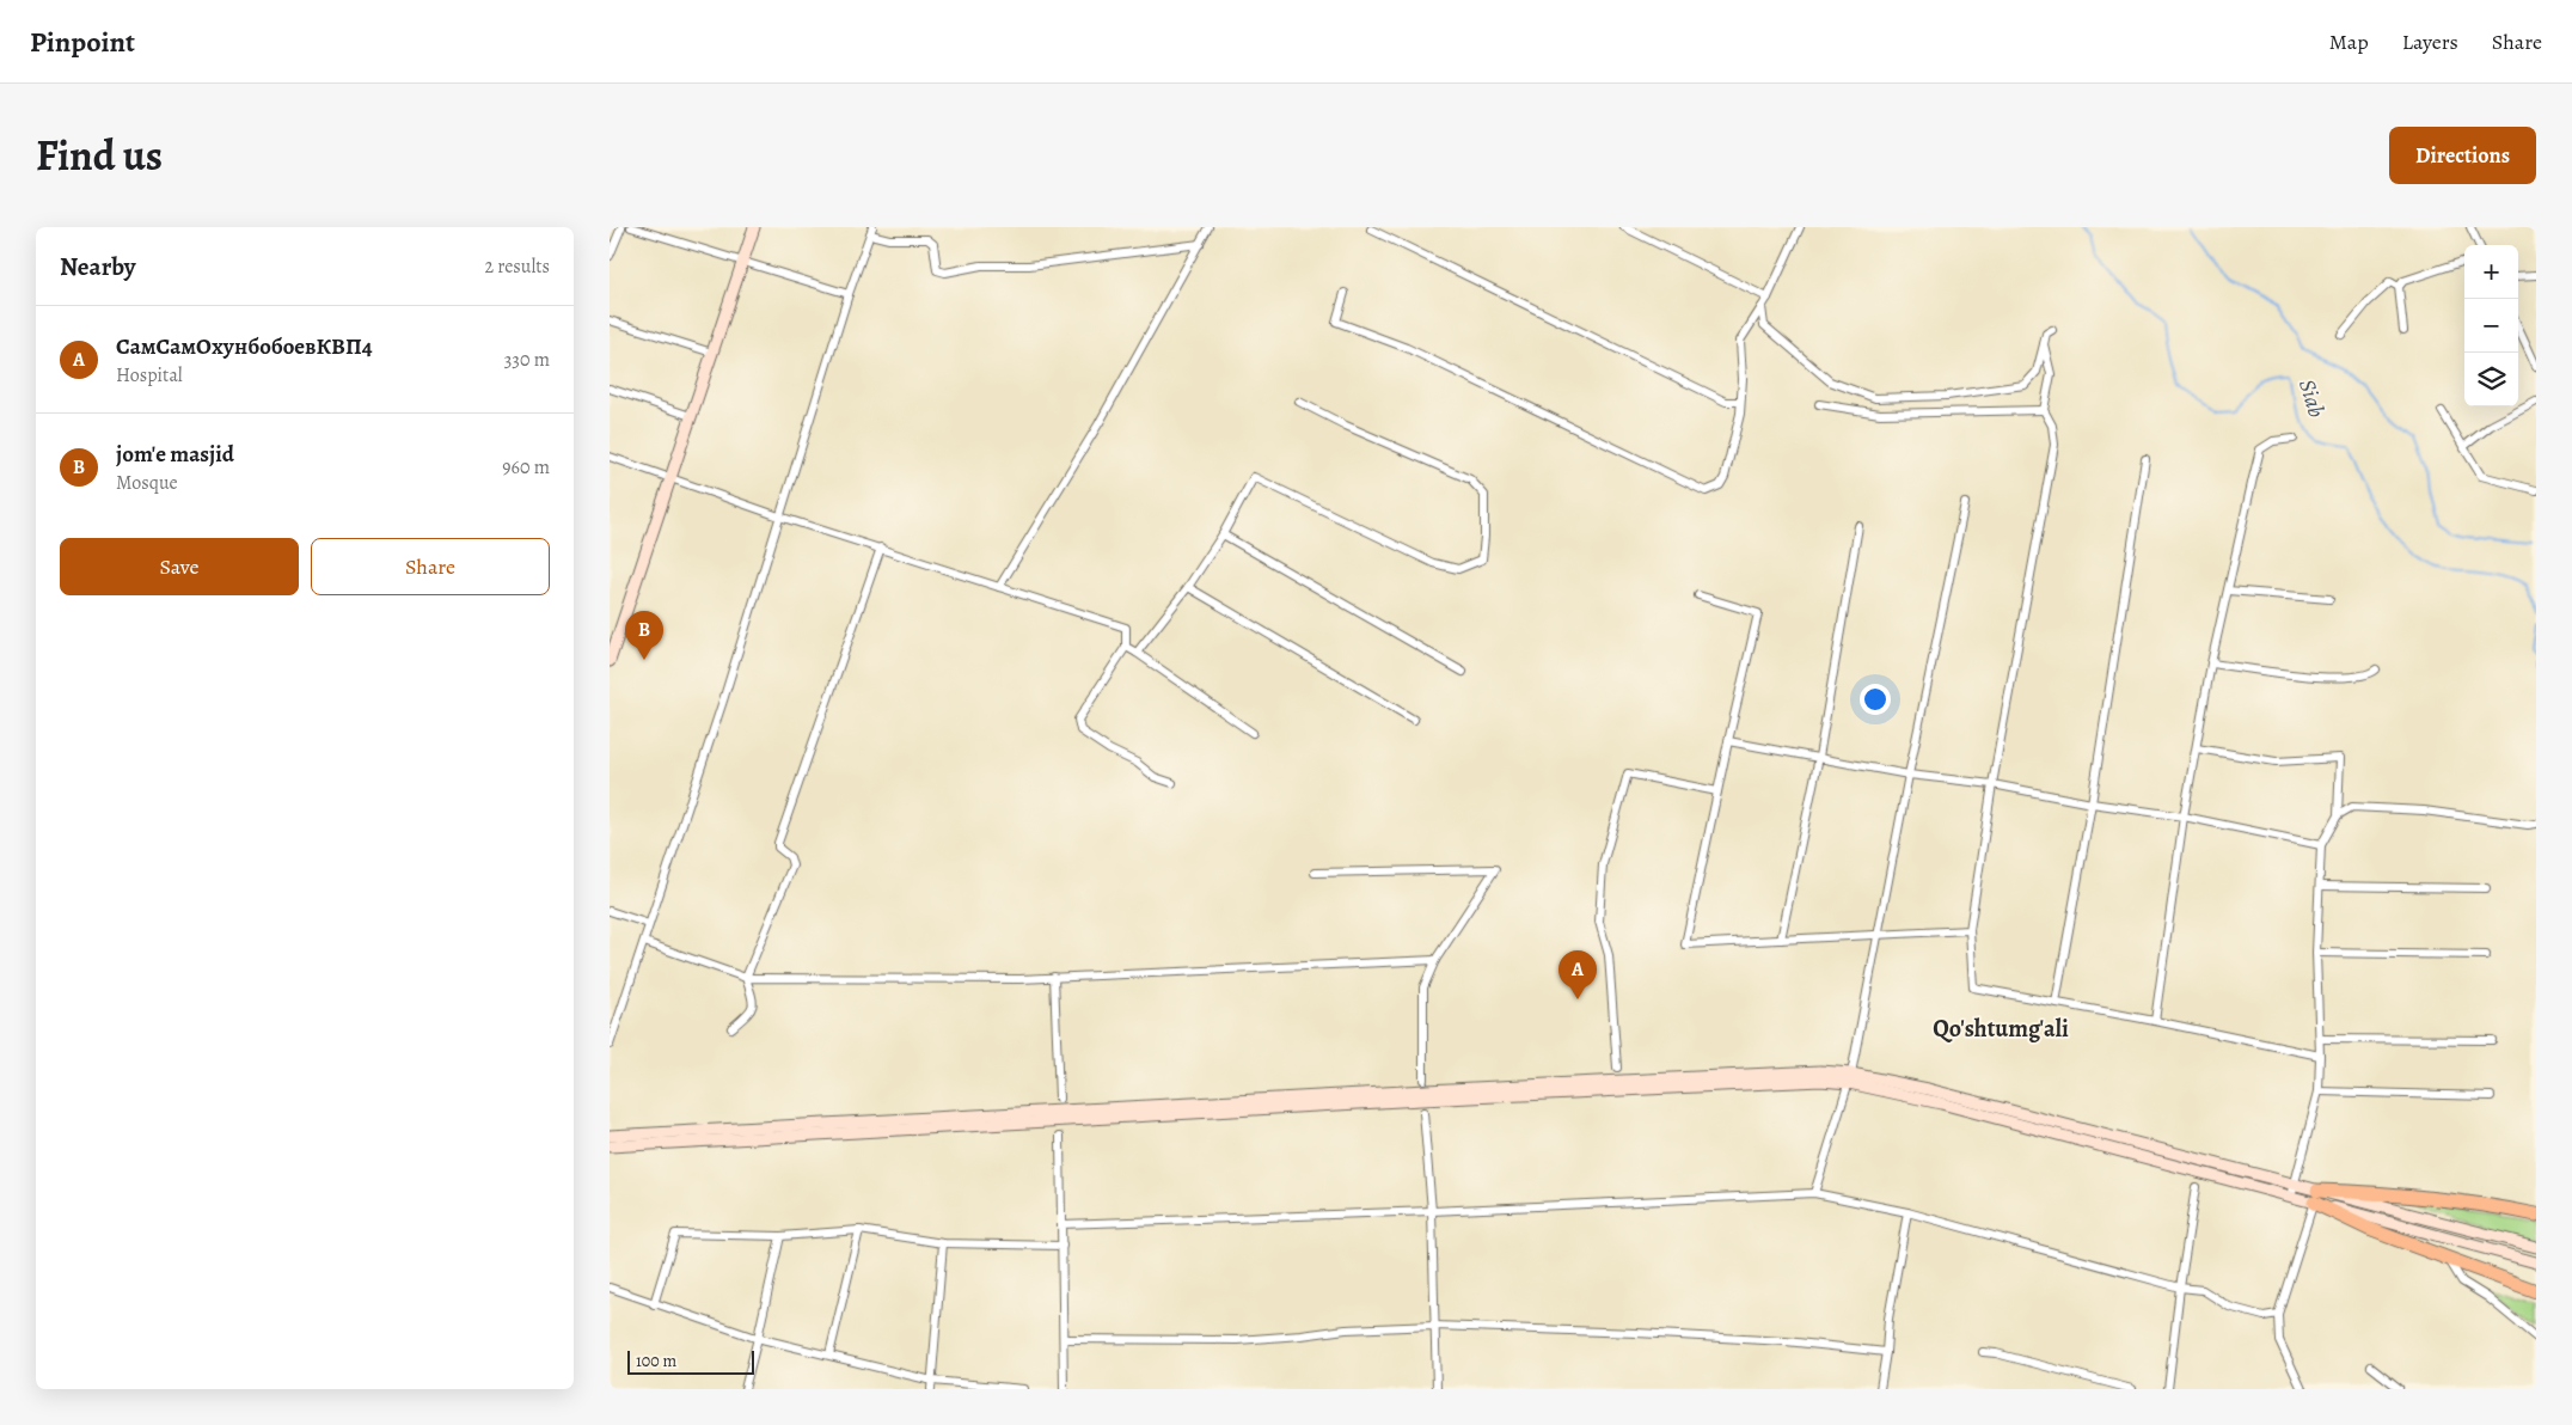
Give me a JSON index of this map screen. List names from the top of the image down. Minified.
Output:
{"districts":["Qo'shtumg'ali"],"water":["Siab"],"scale_bar":"100 m","page":{"header":"Pinpoint","nav":["Map","Layers","Share"],"title":"Find us","buttons":["Directions",["Save","Share"]],"heading":["Nearby","2 results"],"map_buttons":["+","−"],"list":[{"mark":"A","name":"СамСамОхунбобоевКВП4","note":"Hospital","value":"330 m"},{"mark":"B","name":"jom'e masjid","note":"Mosque","value":"960 m"}],"pins":["B","A"],"scale":"100 m"}}
